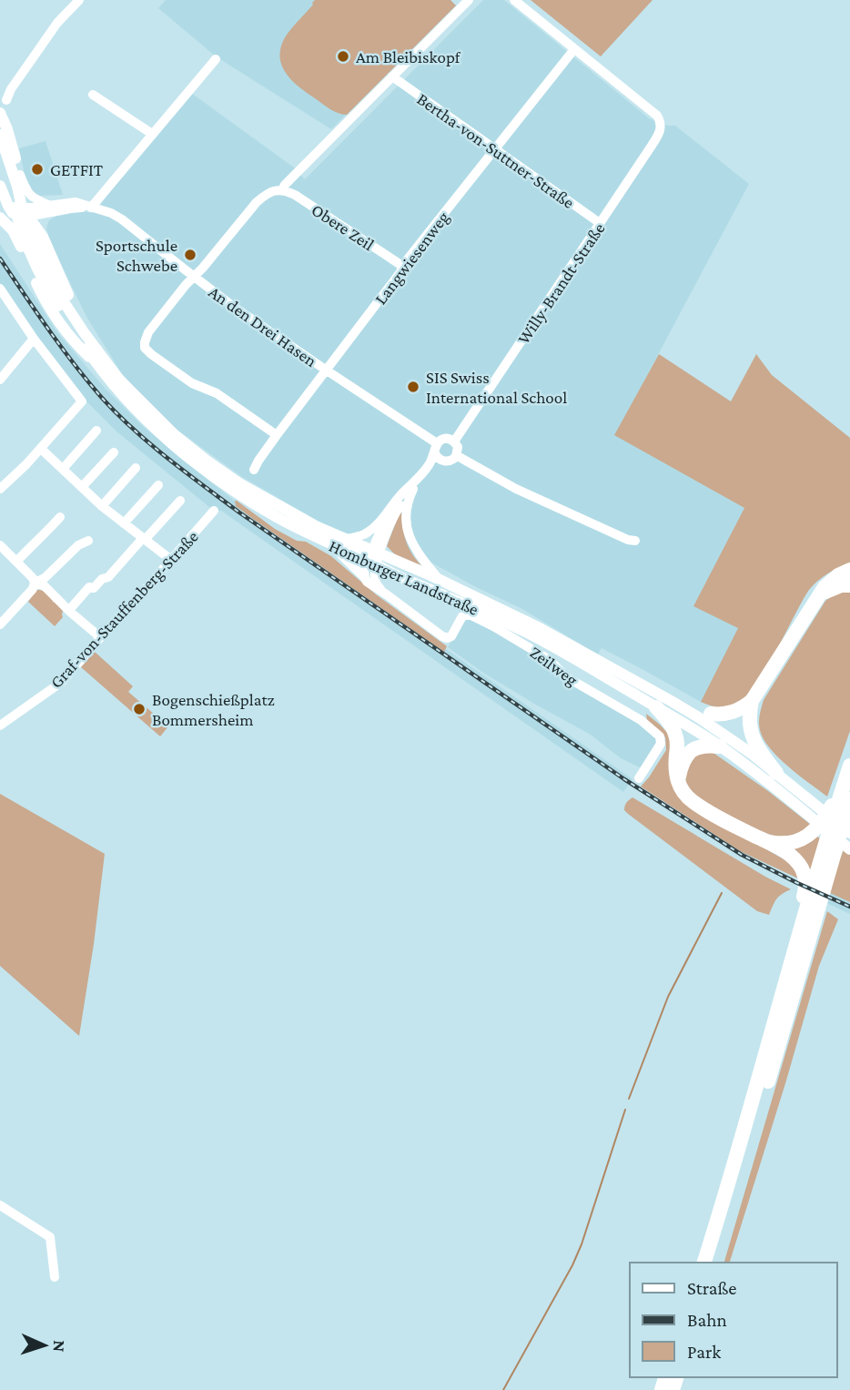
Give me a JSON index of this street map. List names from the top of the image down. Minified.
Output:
{"streets":{"main road":["Homburger Landstraße"],"street":["Bertha-von-Suttner-Straße","Obere Zeil","Langwiesenweg","Willy-Brandt-Straße","An den Drei Hasen","Graf-von-Stauffenberg-Straße","Zeilweg"]},"crossings":[["Bertha-von-Suttner-Straße","Langwiesenweg"],["Bertha-von-Suttner-Straße","Willy-Brandt-Straße"],["Obere Zeil","Langwiesenweg"],["Langwiesenweg","Willy-Brandt-Straße"],["Langwiesenweg","An den Drei Hasen"],["Willy-Brandt-Straße","An den Drei Hasen"],["Homburger Landstraße","Zeilweg"]],"places":["Am Bleibiskopf","GETFIT","Sportschule Schwebe","SIS Swiss International School","Bogenschießplatz Bommersheim"],"legend":["Straße","Bahn","Park"],"north":"right"}
